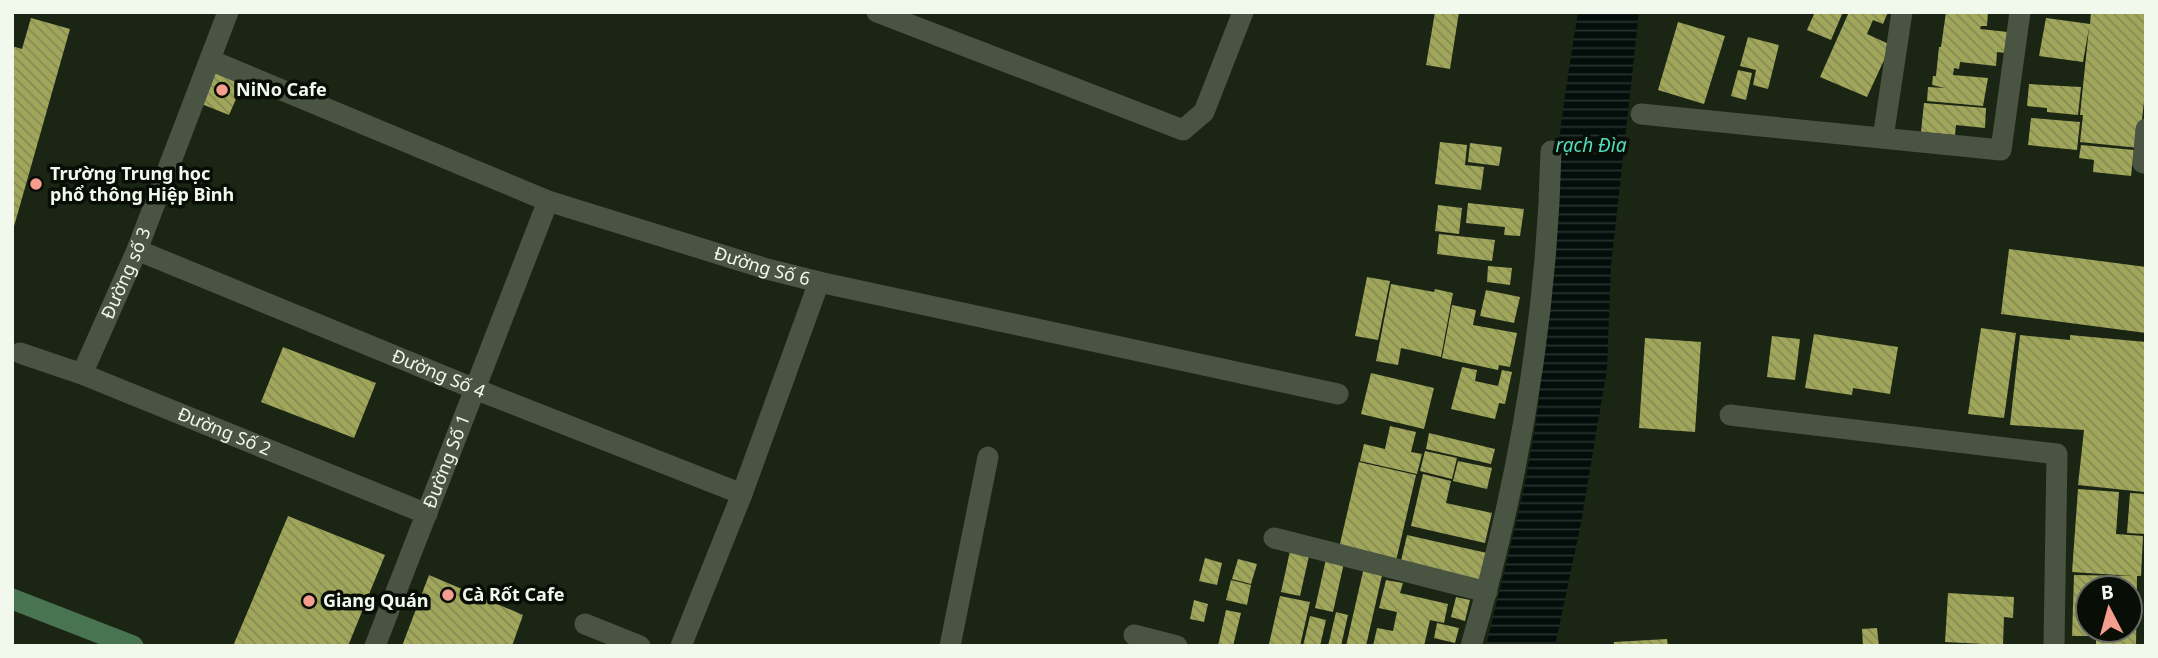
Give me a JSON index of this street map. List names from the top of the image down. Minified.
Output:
{"streets":{"street":["Đường Số 6","Đường số 3","Đường Số 4","Đường Số 2","Đường Số 1"]},"crossings":[["Đường Số 6","Đường số 3"],["Đường Số 6","Đường Số 1"],["Đường số 3","Đường Số 4"],["Đường số 3","Đường Số 2"],["Đường Số 4","Đường Số 1"],["Đường Số 2","Đường Số 1"]],"water":["rạch Đìa"],"places":["NiNo Cafe","Trường Trung học phổ thông Hiệp Bình","Cà Rốt Cafe","Giang Quán"],"north":"top"}
